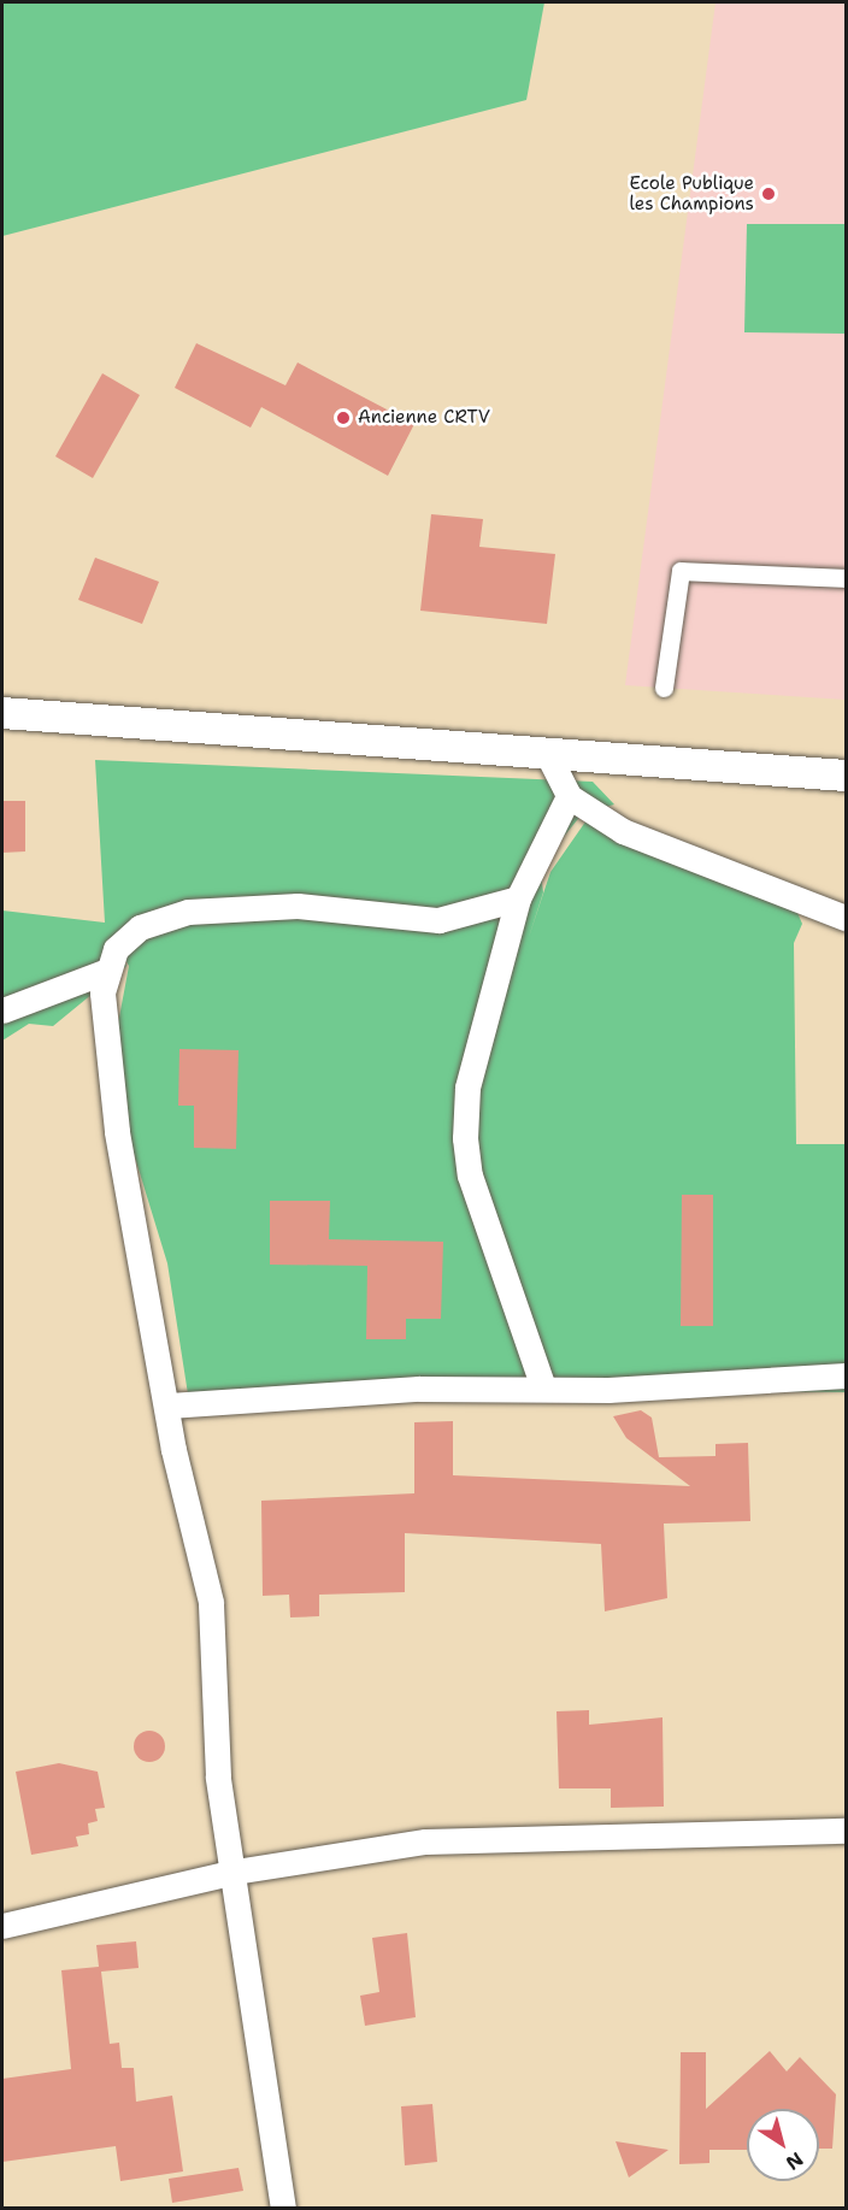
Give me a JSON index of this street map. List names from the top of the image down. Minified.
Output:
{"places":["Ecole Publique les Champions","Ancienne CRTV"],"north":"bottom right"}
